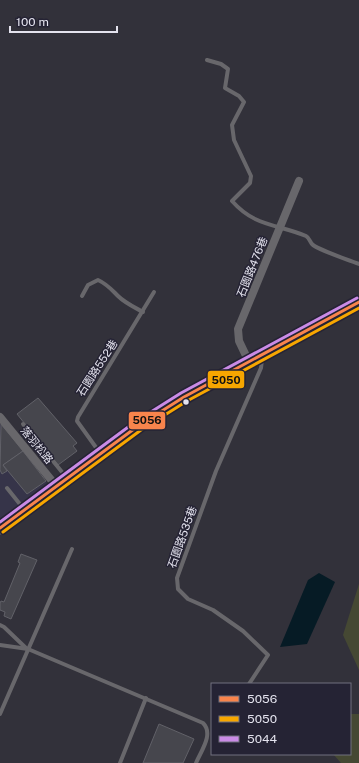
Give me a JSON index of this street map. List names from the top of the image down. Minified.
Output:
{"streets":{"street":["石園路476巷","落羽松路"],"lane":["石園路552巷","石園路535巷"]},"lines":["transit line 5044","transit line 5056","transit line 5050"],"legend":["5056","5050","5044"],"scale_bar":"100 m"}
